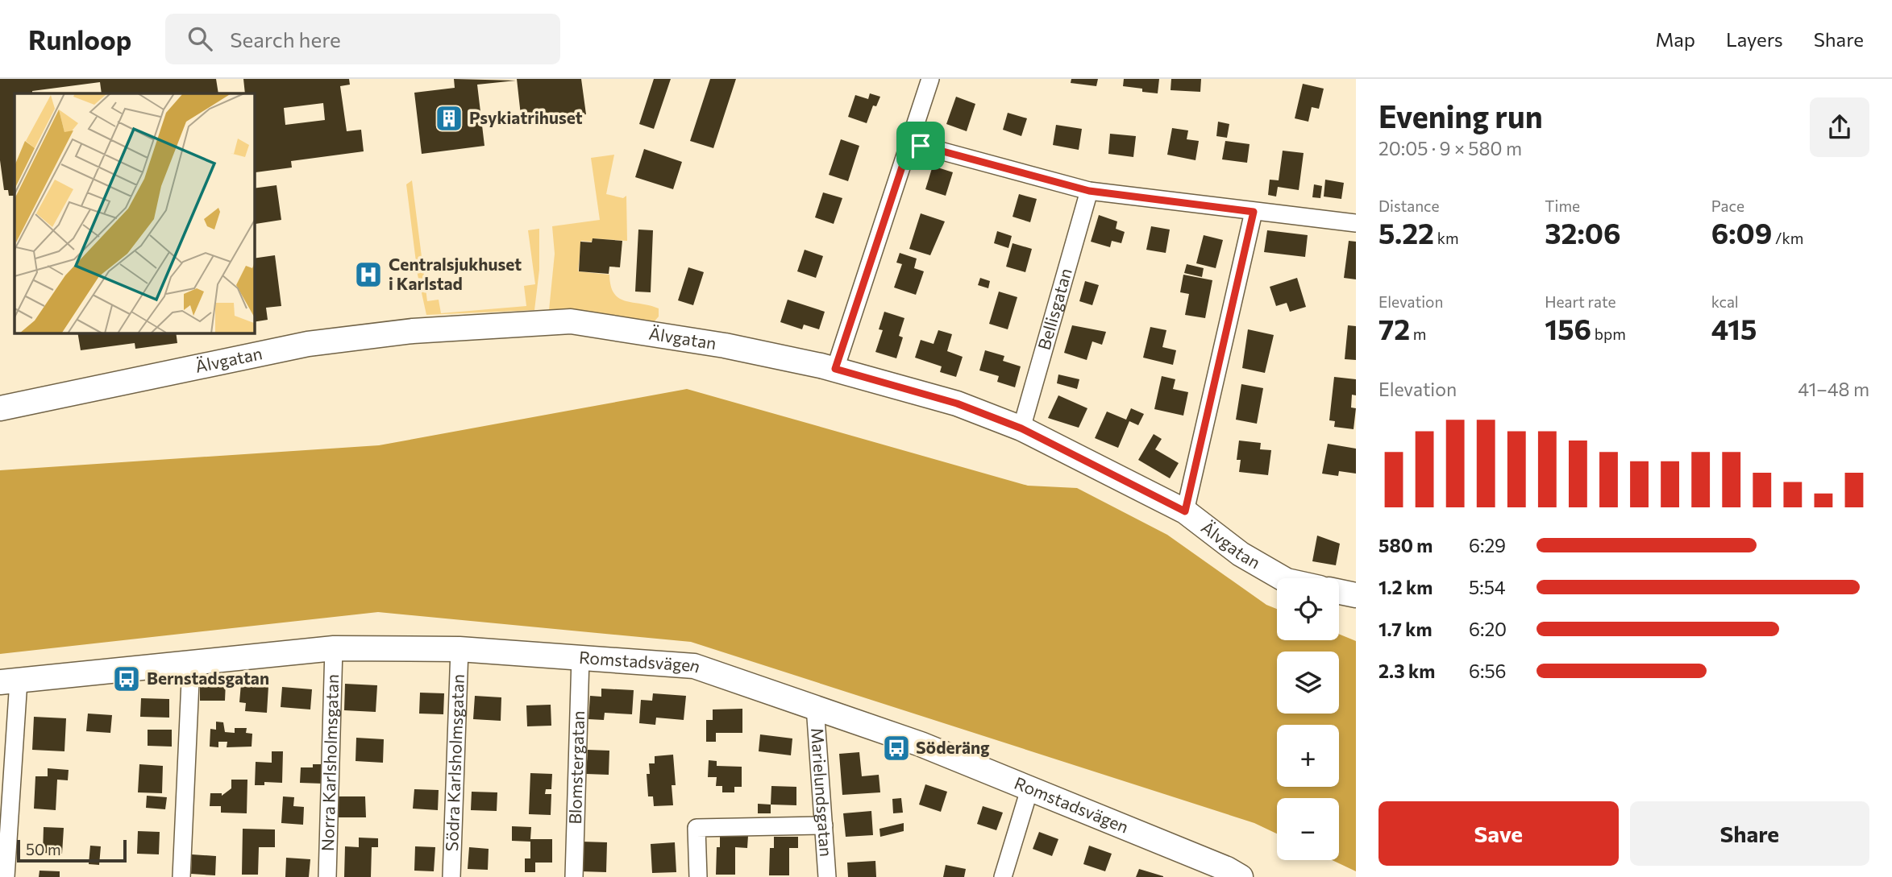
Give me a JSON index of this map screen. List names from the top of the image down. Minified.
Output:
{"streets":{"street":["Bellisgatan","Älvgatan","Romstadsvägen","Norra Karlsholmsgatan","Södra Karlsholmsgatan","Blomstergatan","Marielundsgatan"]},"crossings":[["Bellisgatan","Älvgatan"],["Romstadsvägen","Norra Karlsholmsgatan"],["Romstadsvägen","Södra Karlsholmsgatan"],["Romstadsvägen","Blomstergatan"],["Romstadsvägen","Marielundsgatan"]],"places":{"building":["Psykiatrihuset"],"hospital":["Centralsjukhuset i Karlstad"],"bus stop":["Bernstadsgatan","Söderäng"]},"scale_bar":"50 m","page":{"header":"Runloop","search":"Search here","nav":["Map","Layers","Share"],"heading":["Evening run","20:05 · 9 × 580 m"],"stats":[["Distance","5.22 km"],["Time","32:06"],["Pace","6:09 /km"],["Elevation","72 m"],["Heart rate","156 bpm"],["kcal","415"]],"chart":["Elevation","41–48 m"],"list":[{"name":"580 m","note":"6:29"},{"name":"1.2 km","note":"5:54"},{"name":"1.7 km","note":"6:20"},{"name":"2.3 km","note":"6:56"}],"map_buttons":["+","−"],"buttons":["Save","Share"],"scale":"50 m"}}
